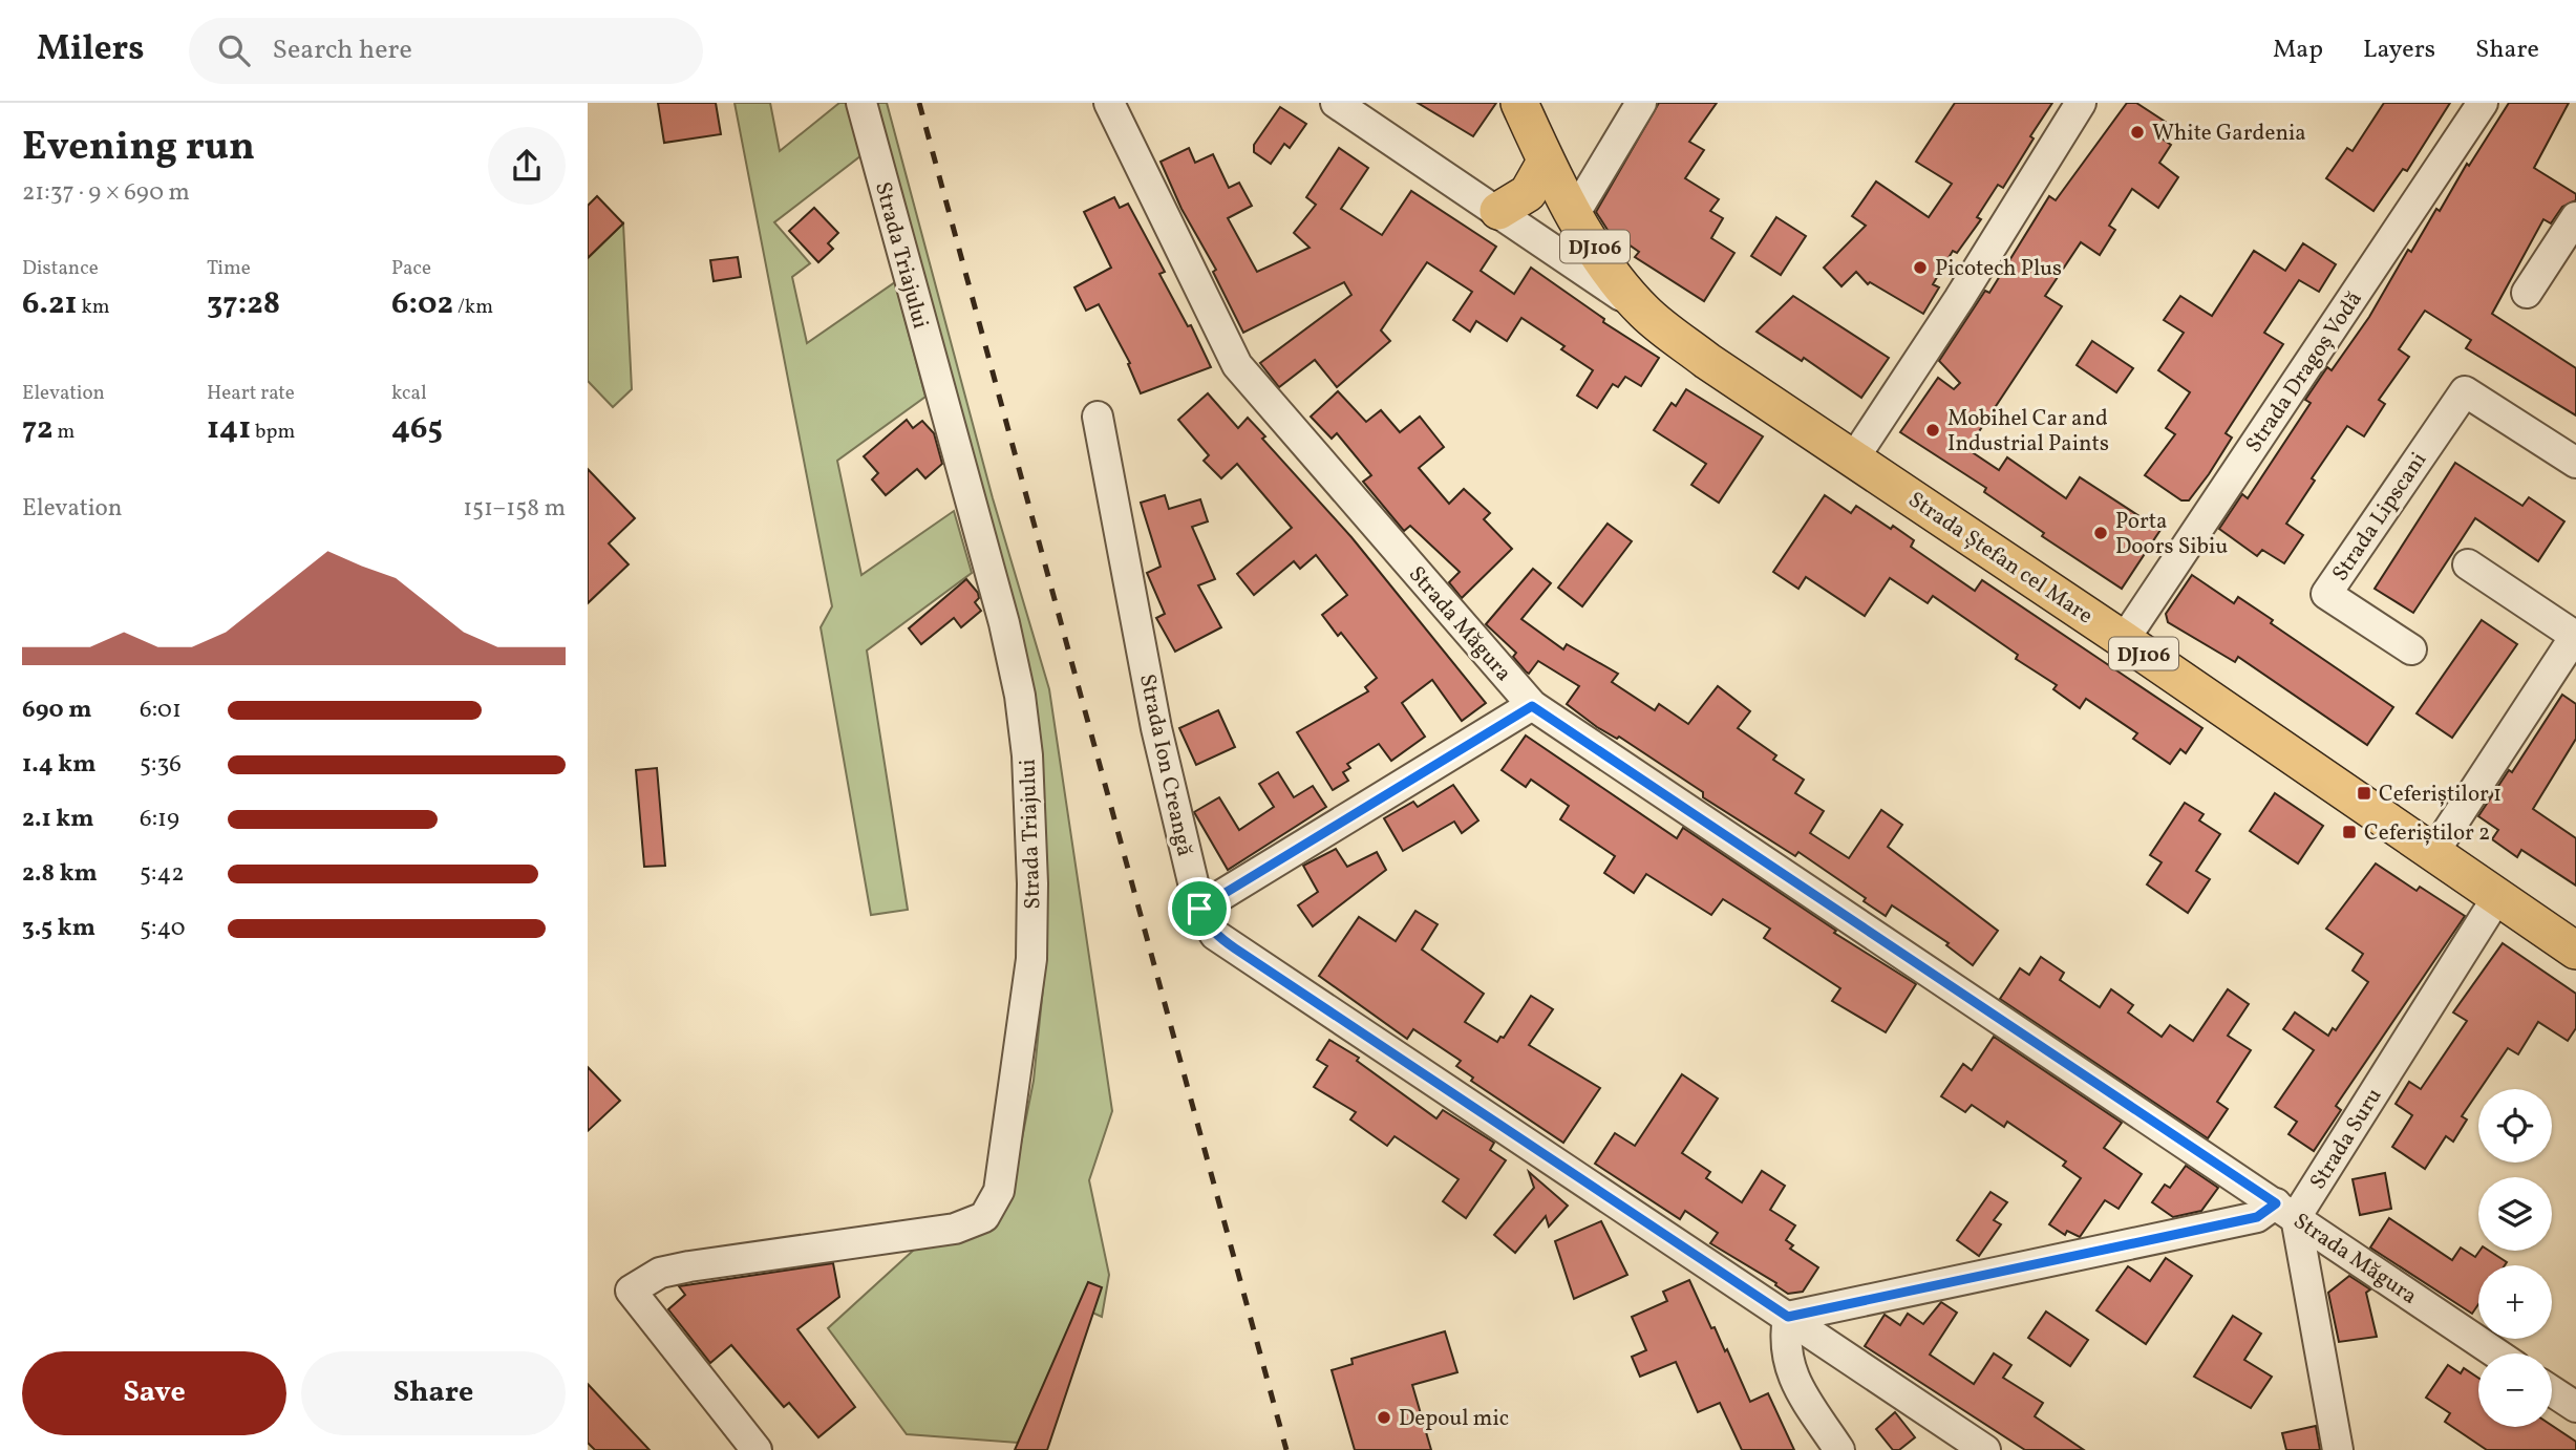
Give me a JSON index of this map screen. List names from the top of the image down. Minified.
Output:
{"streets":{"main road":["DJ106","Strada Ștefan cel Mare"],"street":["Strada Triajului","Strada Dragoș Vodă","Strada Lipscani","Strada Măgura","Strada Ion Creangă","Strada Suru"]},"crossings":[["Strada Dragoș Vodă","Strada Ștefan cel Mare"],["Strada Ștefan cel Mare","Strada Suru"],["Strada Măgura","Strada Suru"]],"places":{"other":["White Gardenia","Picotech Plus","Mobihel Car and Industrial Paints","Porta Doors Sibiu","Depoul mic"],"transit":["Ceferiștilor 1","Ceferiștilor 2"]},"page":{"header":"Milers","search":"Search here","nav":["Map","Layers","Share"],"heading":["Evening run","21:37 · 9 × 690 m"],"stats":[["Distance","6.21 km"],["Time","37:28"],["Pace","6:02 /km"],["Elevation","72 m"],["Heart rate","141 bpm"],["kcal","465"]],"chart":["Elevation","151–158 m"],"list":[{"name":"690 m","note":"6:01"},{"name":"1.4 km","note":"5:36"},{"name":"2.1 km","note":"6:19"},{"name":"2.8 km","note":"5:42"},{"name":"3.5 km","note":"5:40"}],"map_buttons":["+","−"],"buttons":["Save","Share"]}}
